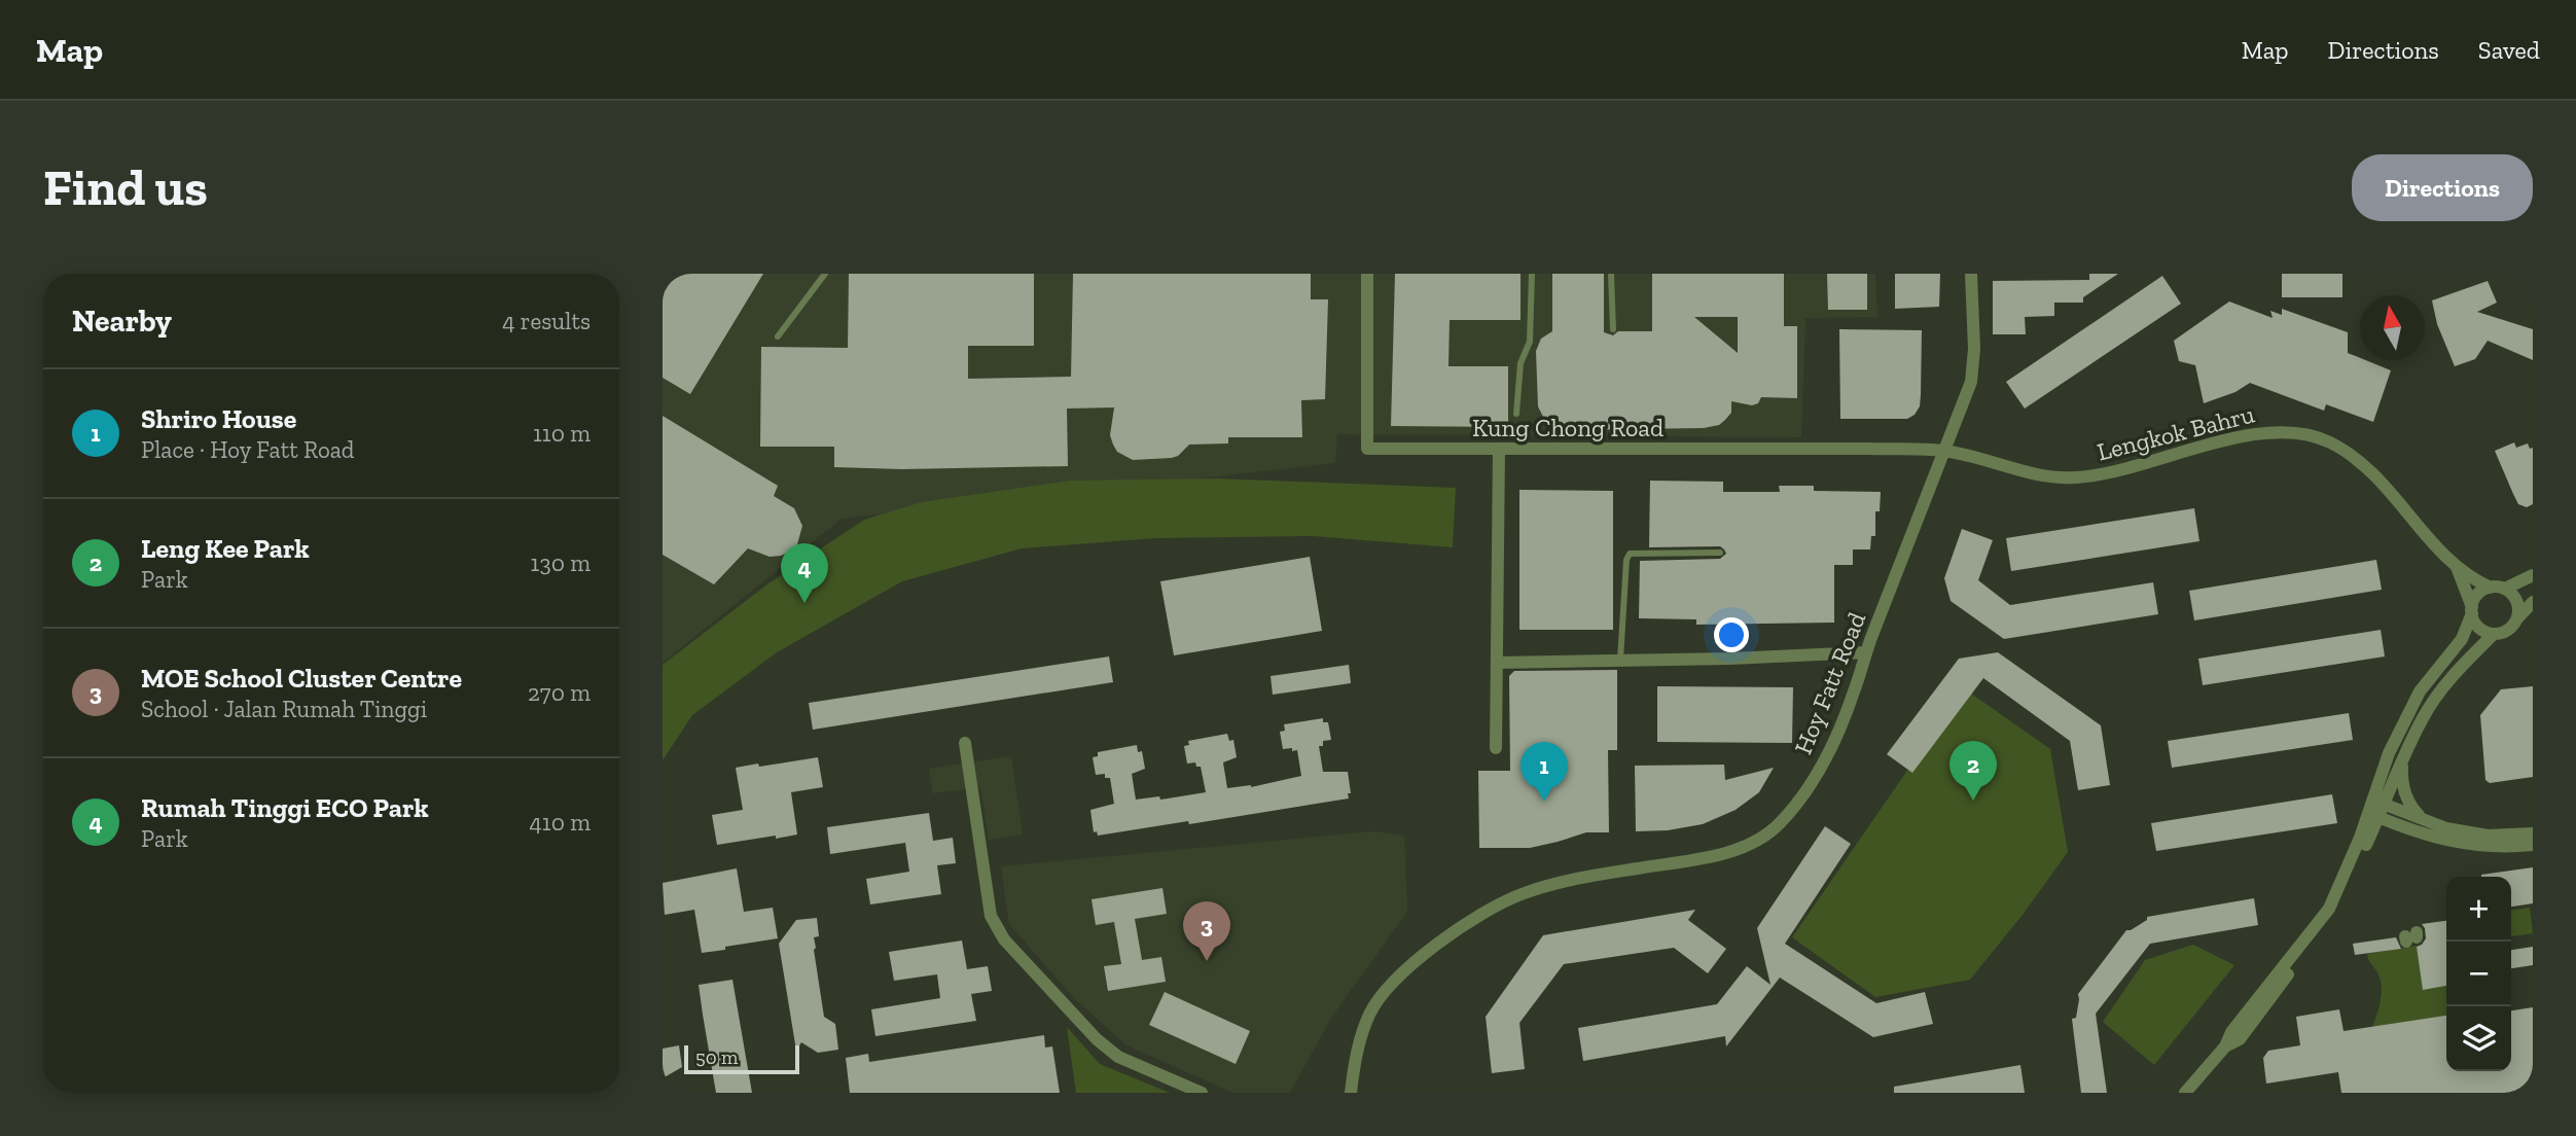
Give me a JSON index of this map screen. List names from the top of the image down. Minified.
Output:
{"streets":{"street":["Kung Chong Road","Lengkok Bahru","Hoy Fatt Road"]},"crossings":[["Kung Chong Road","Lengkok Bahru"],["Kung Chong Road","Hoy Fatt Road"],["Lengkok Bahru","Hoy Fatt Road"]],"scale_bar":"50 m","north":"top","page":{"header":"Map","nav":["Map","Directions","Saved"],"buttons":"Directions","title":"Find us","heading":["Nearby","4 results"],"list":[{"mark":"1","name":"Shriro House","note":"Place · Hoy Fatt Road","value":"110 m"},{"mark":"2","name":"Leng Kee Park","note":"Park","value":"130 m"},{"mark":"3","name":"MOE School Cluster Centre","note":"School · Jalan Rumah Tinggi","value":"270 m"},{"mark":"4","name":"Rumah Tinggi ECO Park","note":"Park","value":"410 m"}],"pins":["4","2","1","3"],"map_buttons":["+","−"],"scale":"50 m"}}
